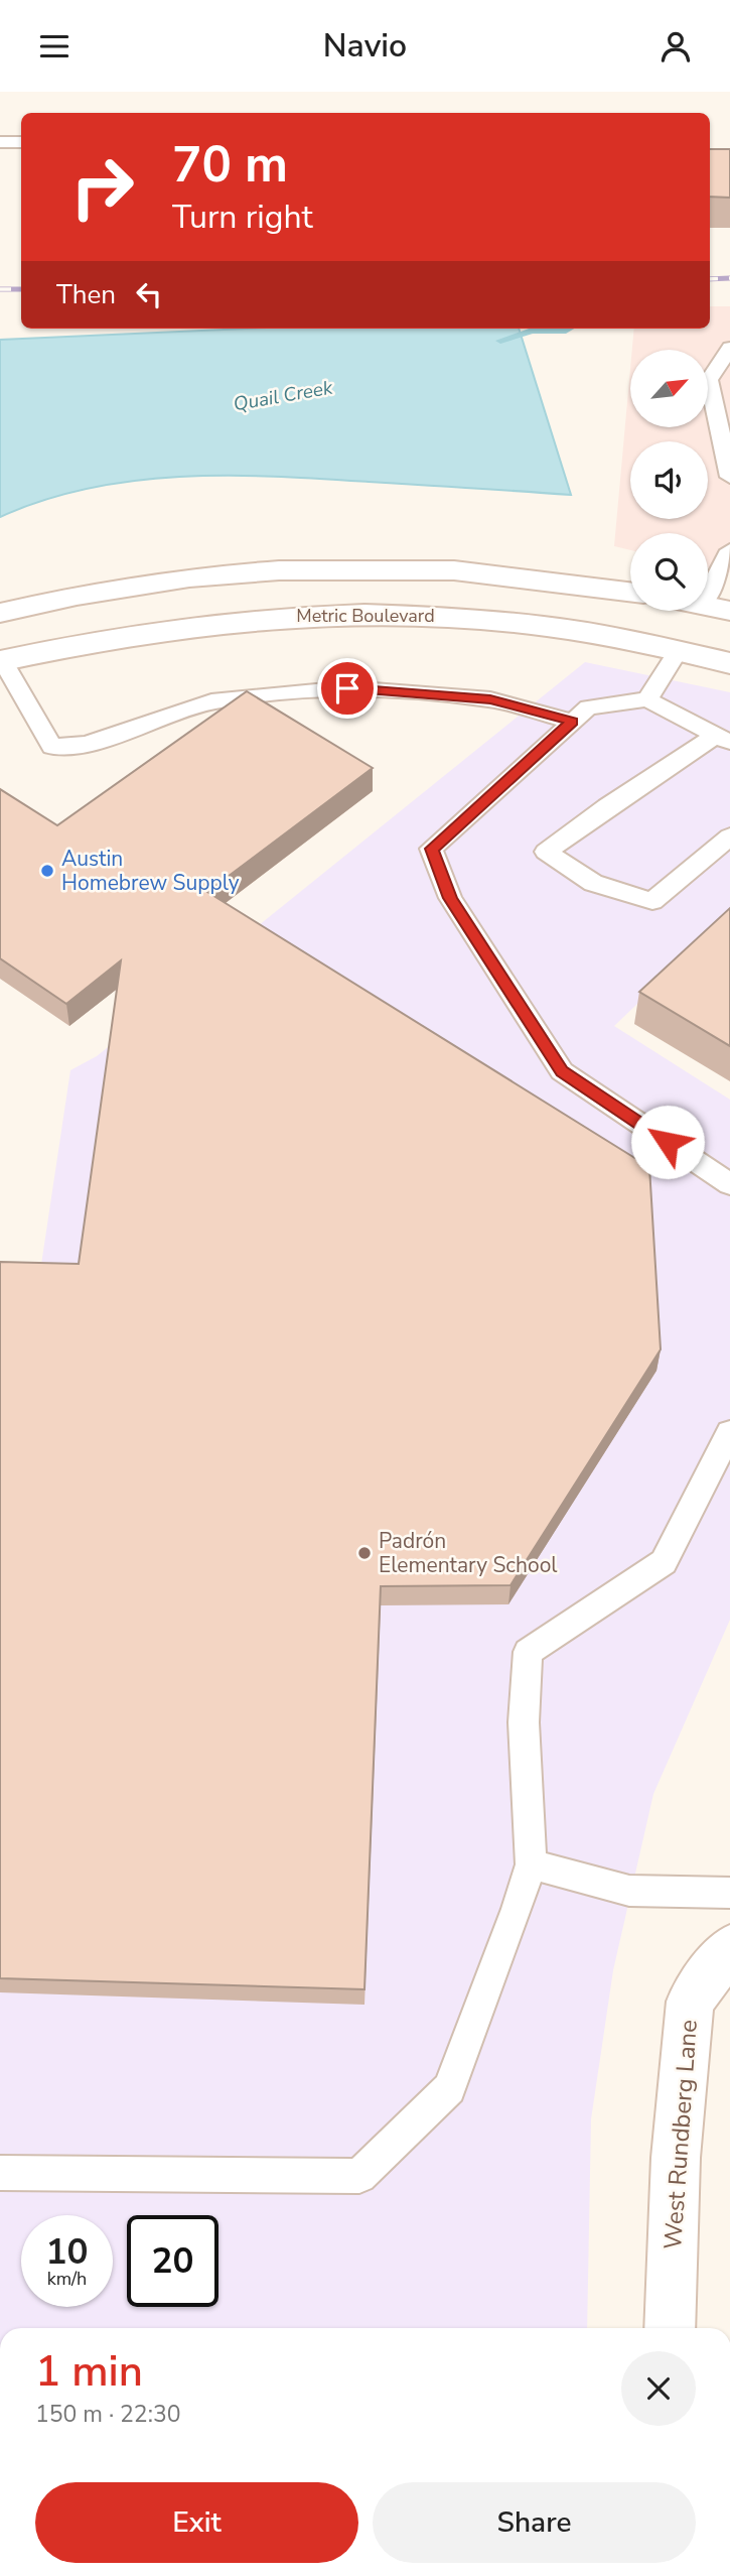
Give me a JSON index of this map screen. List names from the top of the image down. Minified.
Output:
{"streets":{"main road":["Metric Boulevard","West Rundberg Lane"]},"water":["Quail Creek"],"places":["Austin Homebrew Supply","Padrón Elementary School"],"north":"top right","page":{"header":"Navio","turn":["70 m","Turn right"],"then":"Then","speed":"10 km/h","limit":"20","heading":["1 min","150 m · 22:30"],"buttons":["Exit","Share"]}}
